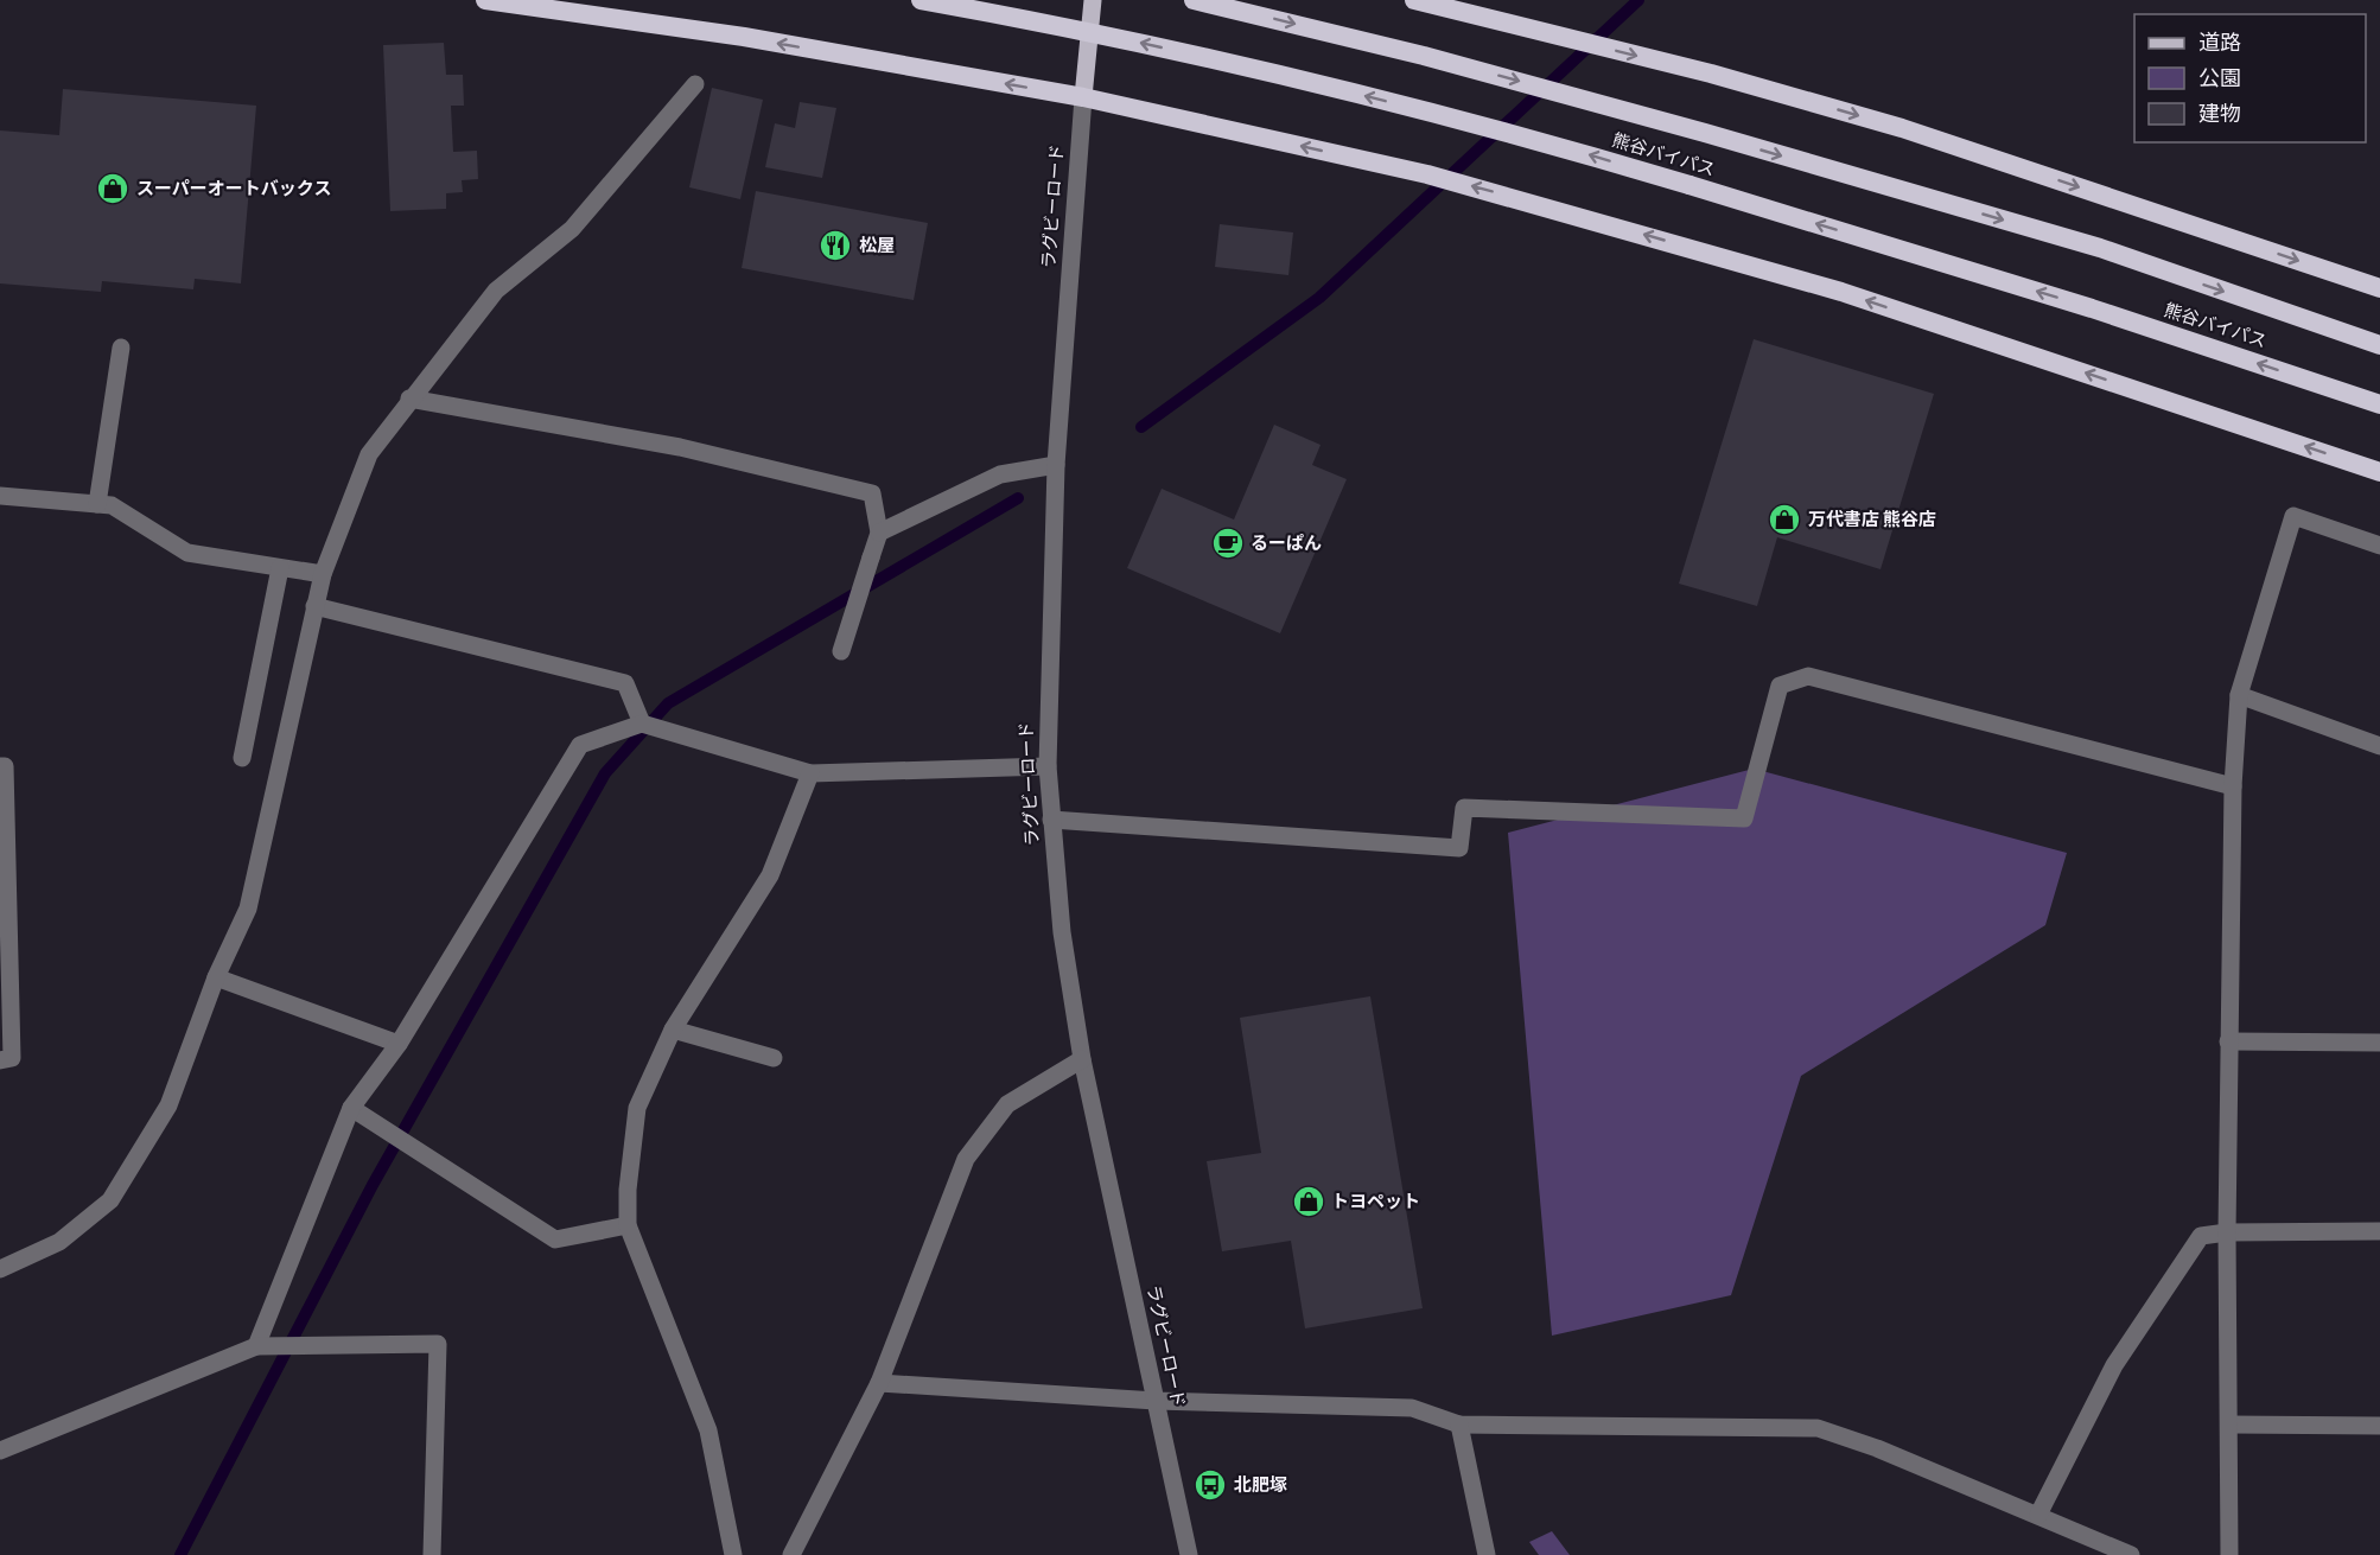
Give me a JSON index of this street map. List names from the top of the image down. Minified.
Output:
{"streets":{"highway":["熊谷バイパス"],"main road":["ラグビーロード"]},"places":{"shop":["スーパーオートバックス","万代書店 熊谷店","トヨペット"],"restaurant":["松屋"],"cafe":["るーぱん"],"bus stop":["北肥塚"]},"legend":["道路","公園","建物"]}
